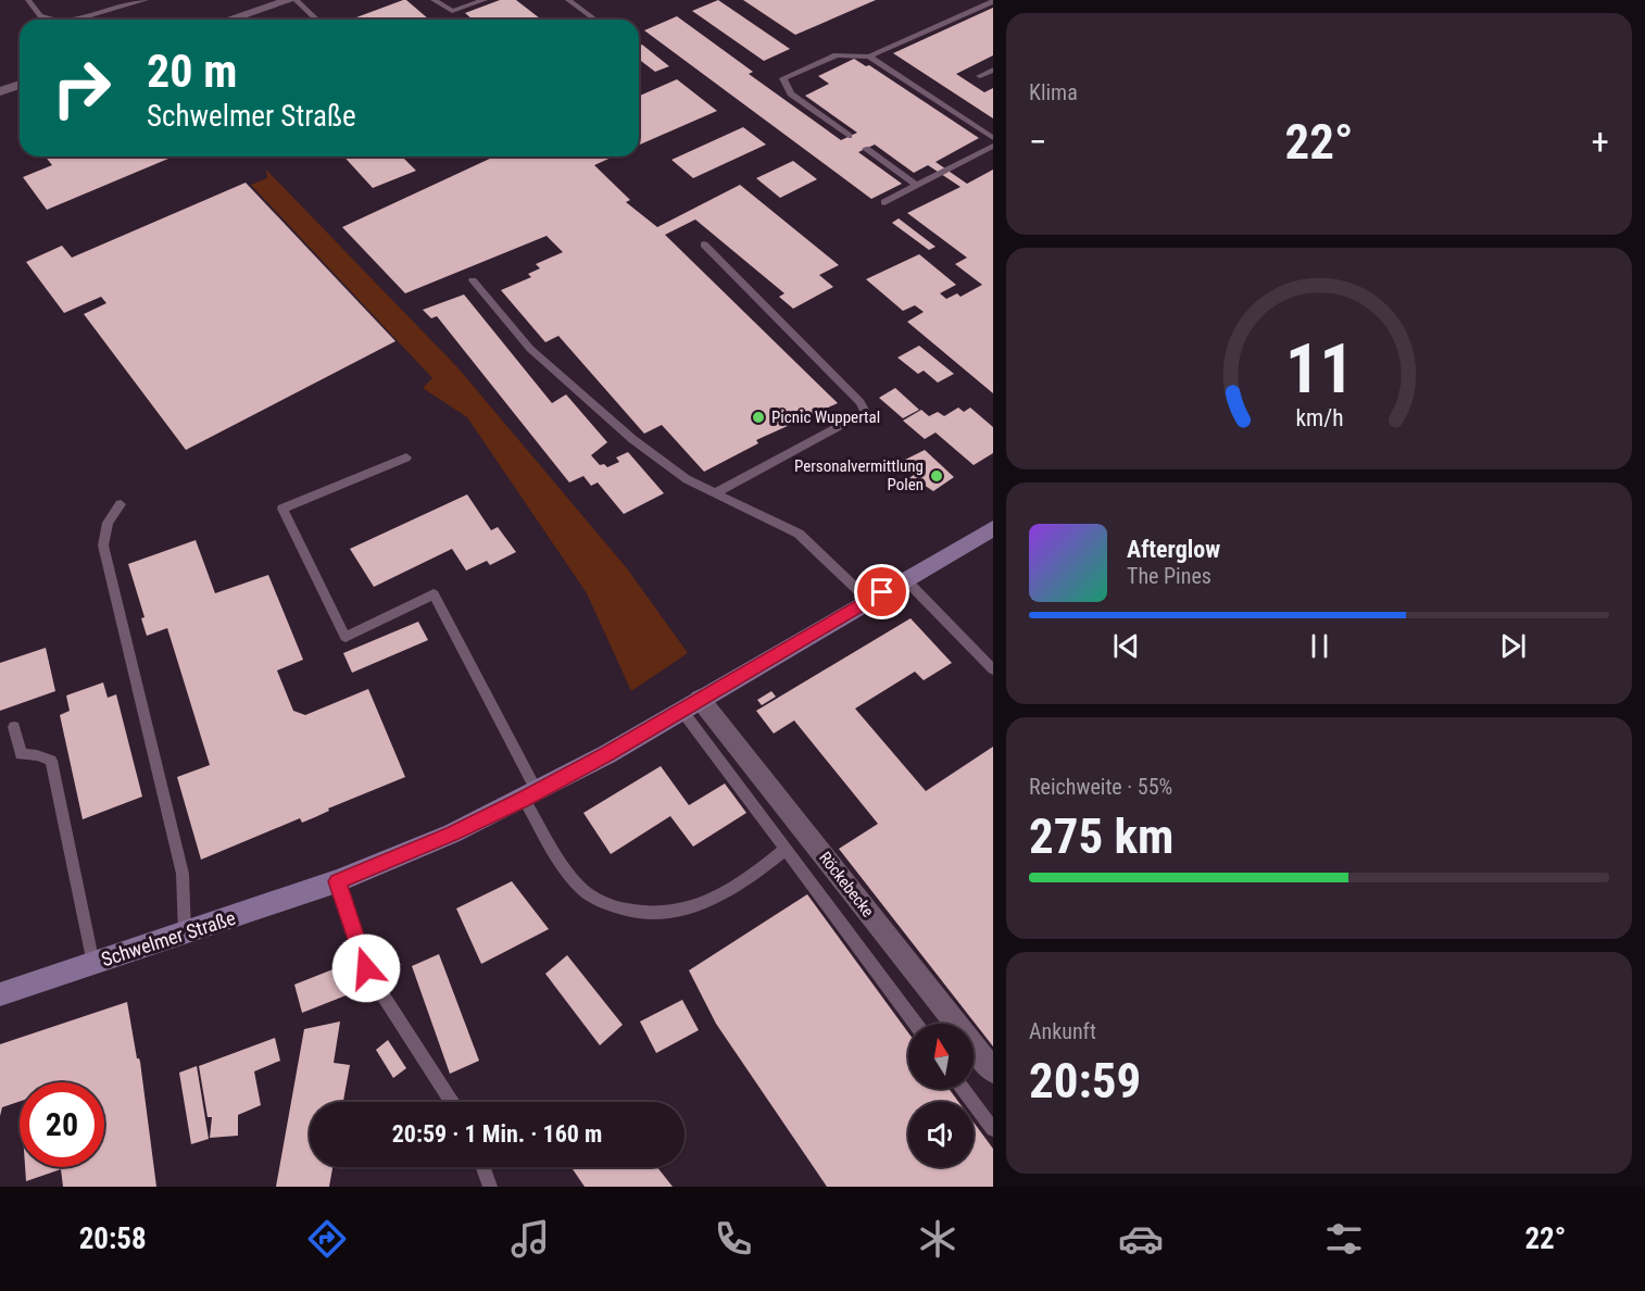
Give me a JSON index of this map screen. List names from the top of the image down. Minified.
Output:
{"streets":{"main road":["Schwelmer Straße"],"street":["Röckebecke"]},"crossings":[["Röckebecke","Schwelmer Straße"]],"places":["Picnic Wuppertal","Personalvermittlung Polen"],"north":"top","page":{"tile":["Klima",["Reichweite · 55%","275 km"],["Ankunft","20:59"]],"turn":["20 m","Schwelmer Straße"],"heat":["−","22°","+"],"song":["Afterglow","The Pines"],"limit":"20","trip":"20:59 · 1 Min. · 160 m","tabs":["20:58","22°"],"gauge":["11","km/h"]}}
